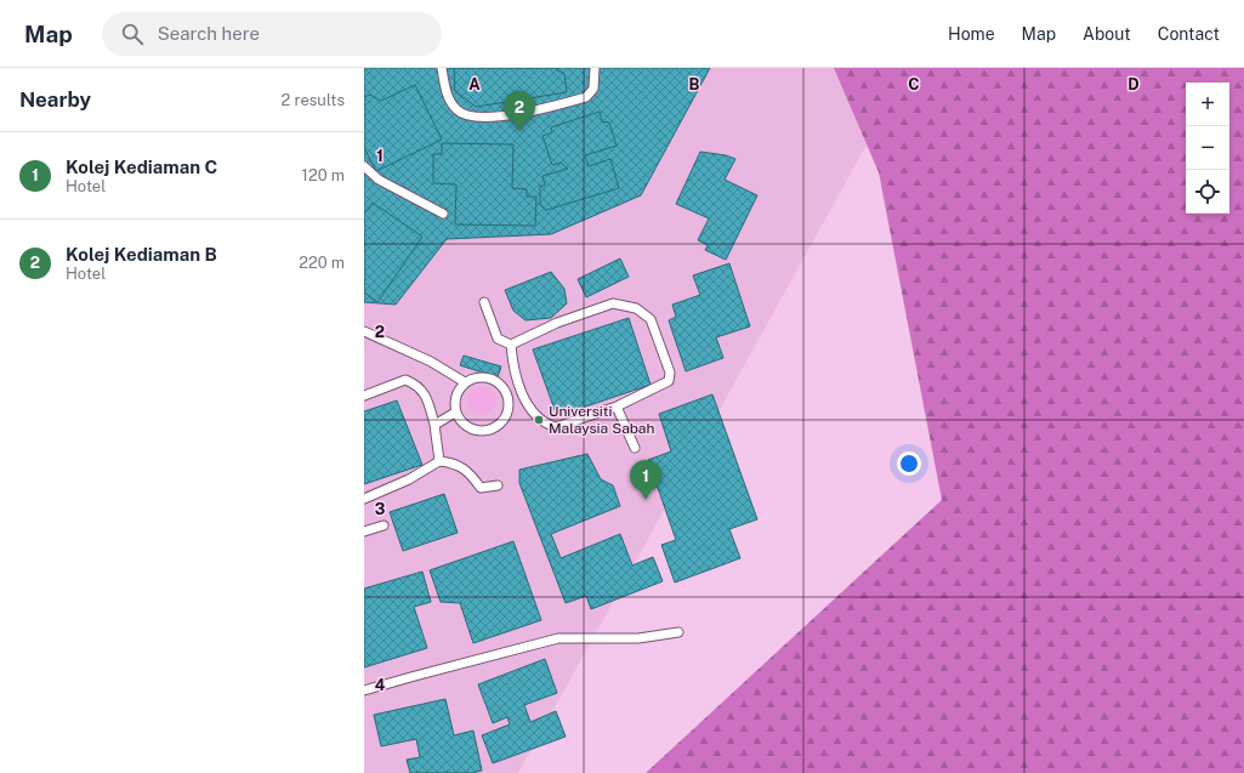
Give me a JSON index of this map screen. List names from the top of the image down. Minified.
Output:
{"places":["Universiti Malaysia Sabah"],"page":{"header":"Map","search":"Search here","nav":["Home","Map","About","Contact"],"heading":["Nearby","2 results"],"map_buttons":["+","−"],"pins":["2","1"],"list":[{"mark":"1","name":"Kolej Kediaman C","note":"Hotel","value":"120 m"},{"mark":"2","name":"Kolej Kediaman B","note":"Hotel","value":"220 m"}]},"grid":{"columns":["A","B","C","D"],"rows":["1","2","3","4"]}}
